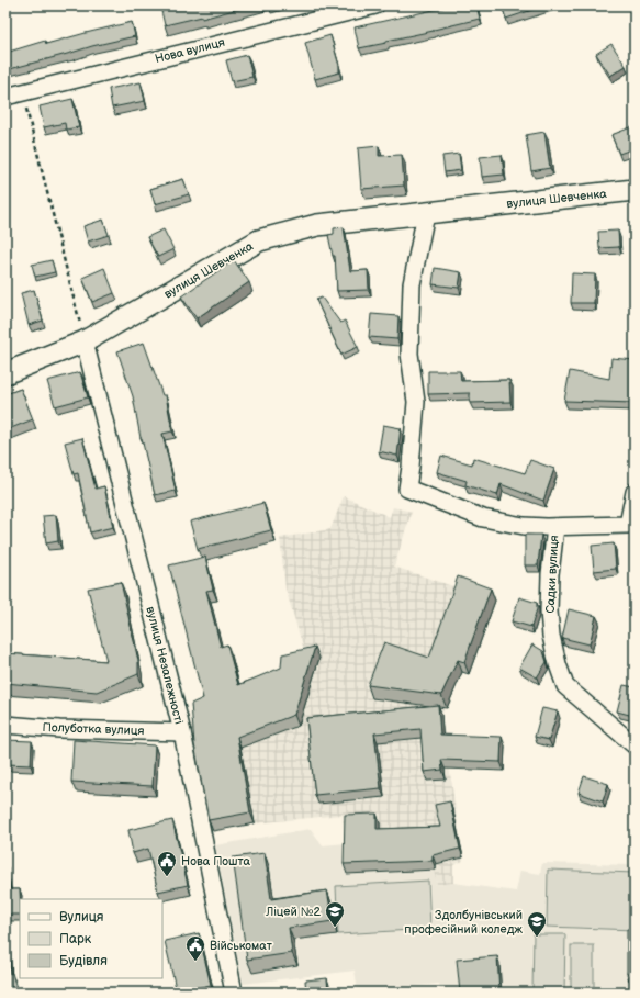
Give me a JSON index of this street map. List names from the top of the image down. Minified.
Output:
{"streets":{"main road":["вулиця Шевченка"],"street":["Нова вулиця","Садки вулиця","вулиця Незалежності","Полуботка вулиця"]},"crossings":[["вулиця Шевченка","вулиця Незалежності"],["вулиця Незалежності","Полуботка вулиця"]],"places":{"public building":["Нова Пошта","Вiйськомат"],"school or university":["Ліцей №2","Здолбунівський професійний коледж"]},"legend":["Вулиця","Парк","Будівля"]}
